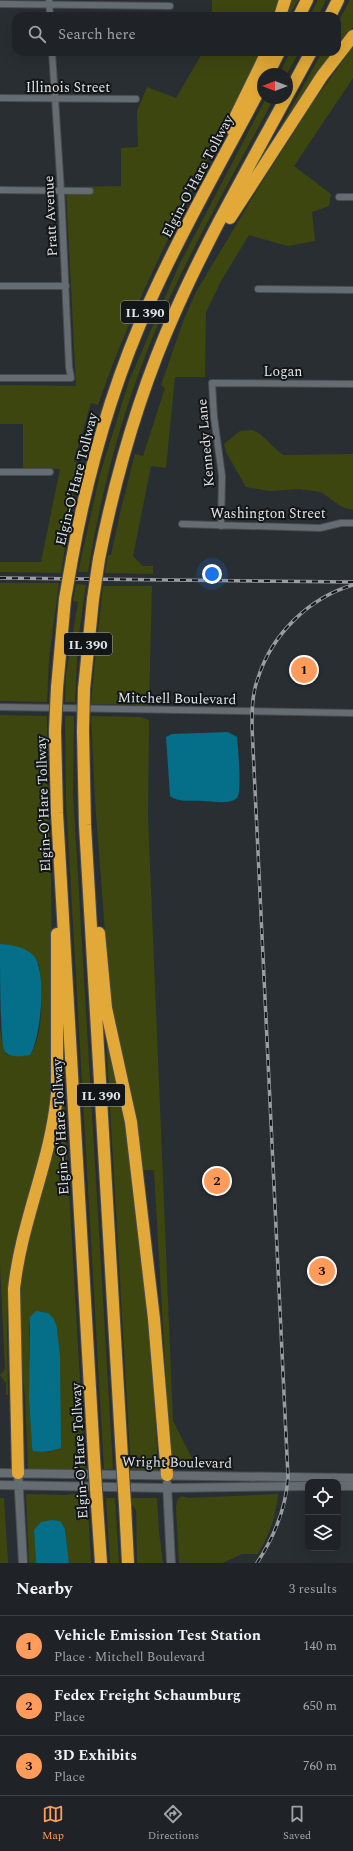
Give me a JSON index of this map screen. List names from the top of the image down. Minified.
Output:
{"streets":{"highway":["Elgin-O'Hare Tollway","IL 390"],"street":["Illinois Street","Pratt Avenue","Logan","Kennedy Lane","Washington Street","Mitchell Boulevard","Wright Boulevard"]},"crossings":[["Illinois Street","Pratt Avenue"],["Logan","Kennedy Lane"],["Kennedy Lane","Washington Street"]],"north":"left","page":{"search":"Search here","pins":["1","2","3"],"heading":["Nearby","3 results"],"list":[{"mark":"1","name":"Vehicle Emission Test Station","note":"Place · Mitchell Boulevard","value":"140 m"},{"mark":"2","name":"Fedex Freight Schaumburg","note":"Place","value":"650 m"},{"mark":"3","name":"3D Exhibits","note":"Place","value":"760 m"}],"nav":["Map","Directions","Saved"]}}
